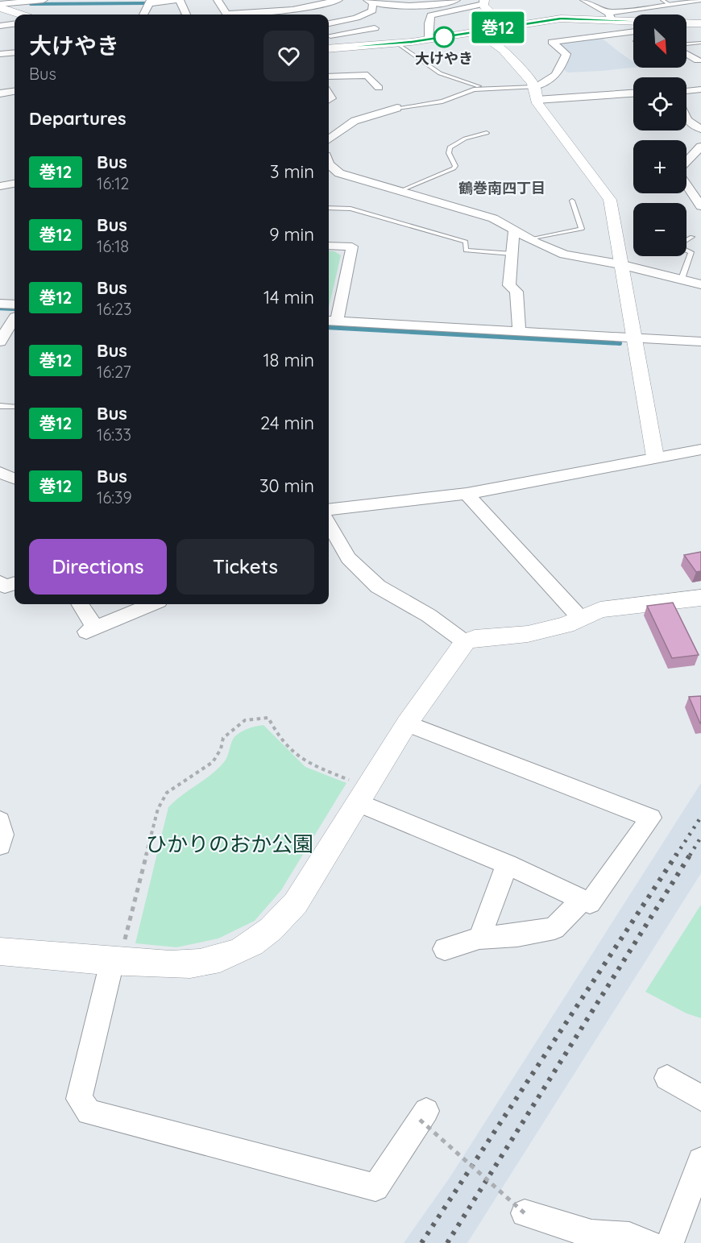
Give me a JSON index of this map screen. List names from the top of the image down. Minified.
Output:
{"districts":["鶴巻南四丁目"],"parks":["ひかりのおか公園"],"places":["大けやき"],"lines":["bus line 巻12"],"north":"bottom right","page":{"on_map":"巻12","map_buttons":["+","−"],"heading":[["大けやき","Bus"],"Departures"],"list":[{"mark":"巻12","name":"Bus","note":"16:12","value":"3 min"},{"mark":"巻12","name":"Bus","note":"16:18","value":"9 min"},{"mark":"巻12","name":"Bus","note":"16:23","value":"14 min"},{"mark":"巻12","name":"Bus","note":"16:27","value":"18 min"},{"mark":"巻12","name":"Bus","note":"16:33","value":"24 min"},{"mark":"巻12","name":"Bus","note":"16:39","value":"30 min"}],"buttons":["Directions","Tickets"]}}
